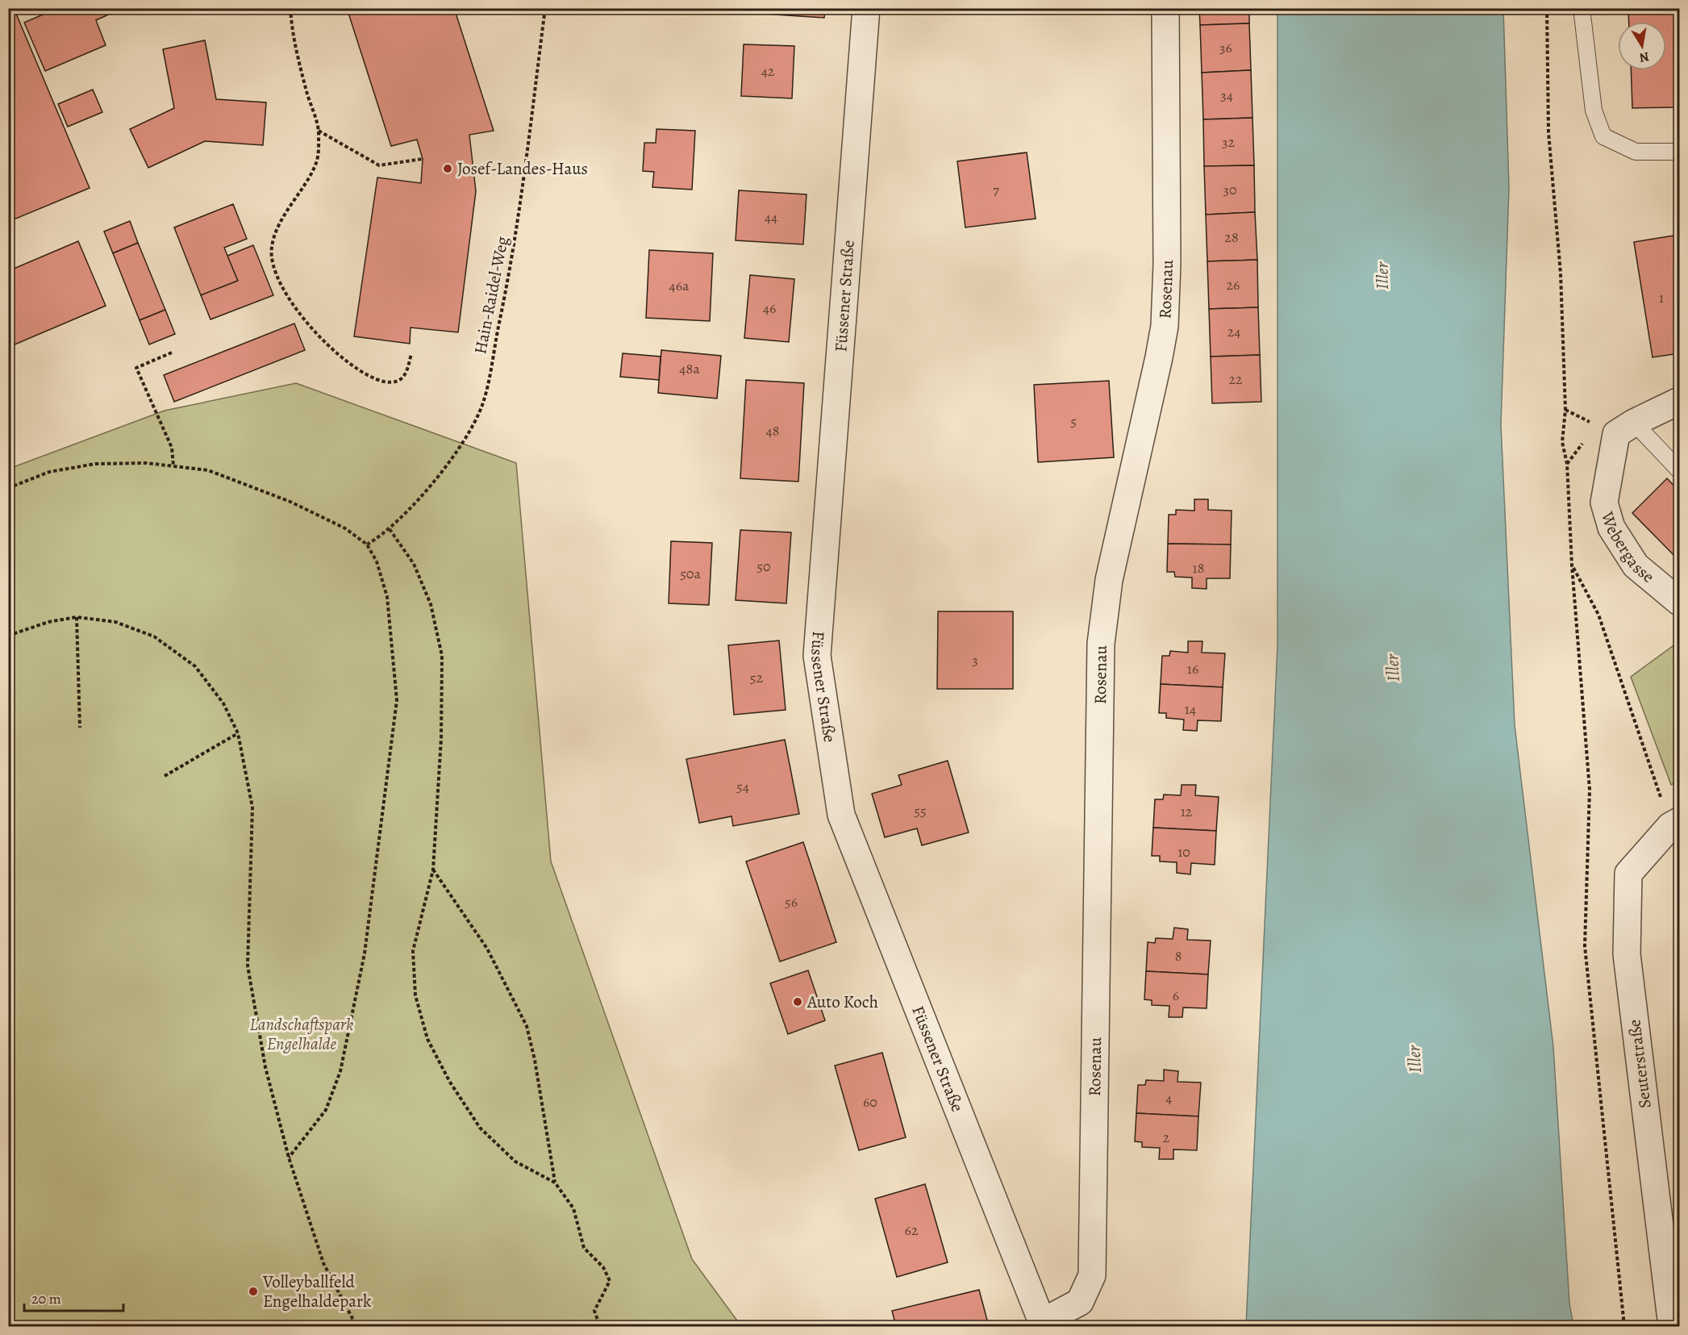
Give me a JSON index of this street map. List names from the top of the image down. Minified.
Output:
{"streets":{"street":["Rosenau","Füssener Straße","Webergasse","Seuterstraße"],"path":["Hain-Raidel-Weg"]},"crossings":[["Rosenau","Füssener Straße"]],"water":["Iller"],"parks":["Landschaftspark Engelhalde"],"places":["Josef-Landes-Haus","Auto Koch","Volleyballfeld Engelhaldepark"],"house_numbers":["36","42","34","32","7","30","44","28","26","46a","1","46","24","48a","22","5","48","50","18","50a","3","16","52","14","54","55","12","10","56","8","6","4","60","2","62"],"scale_bar":"20 m","north":"bottom"}
